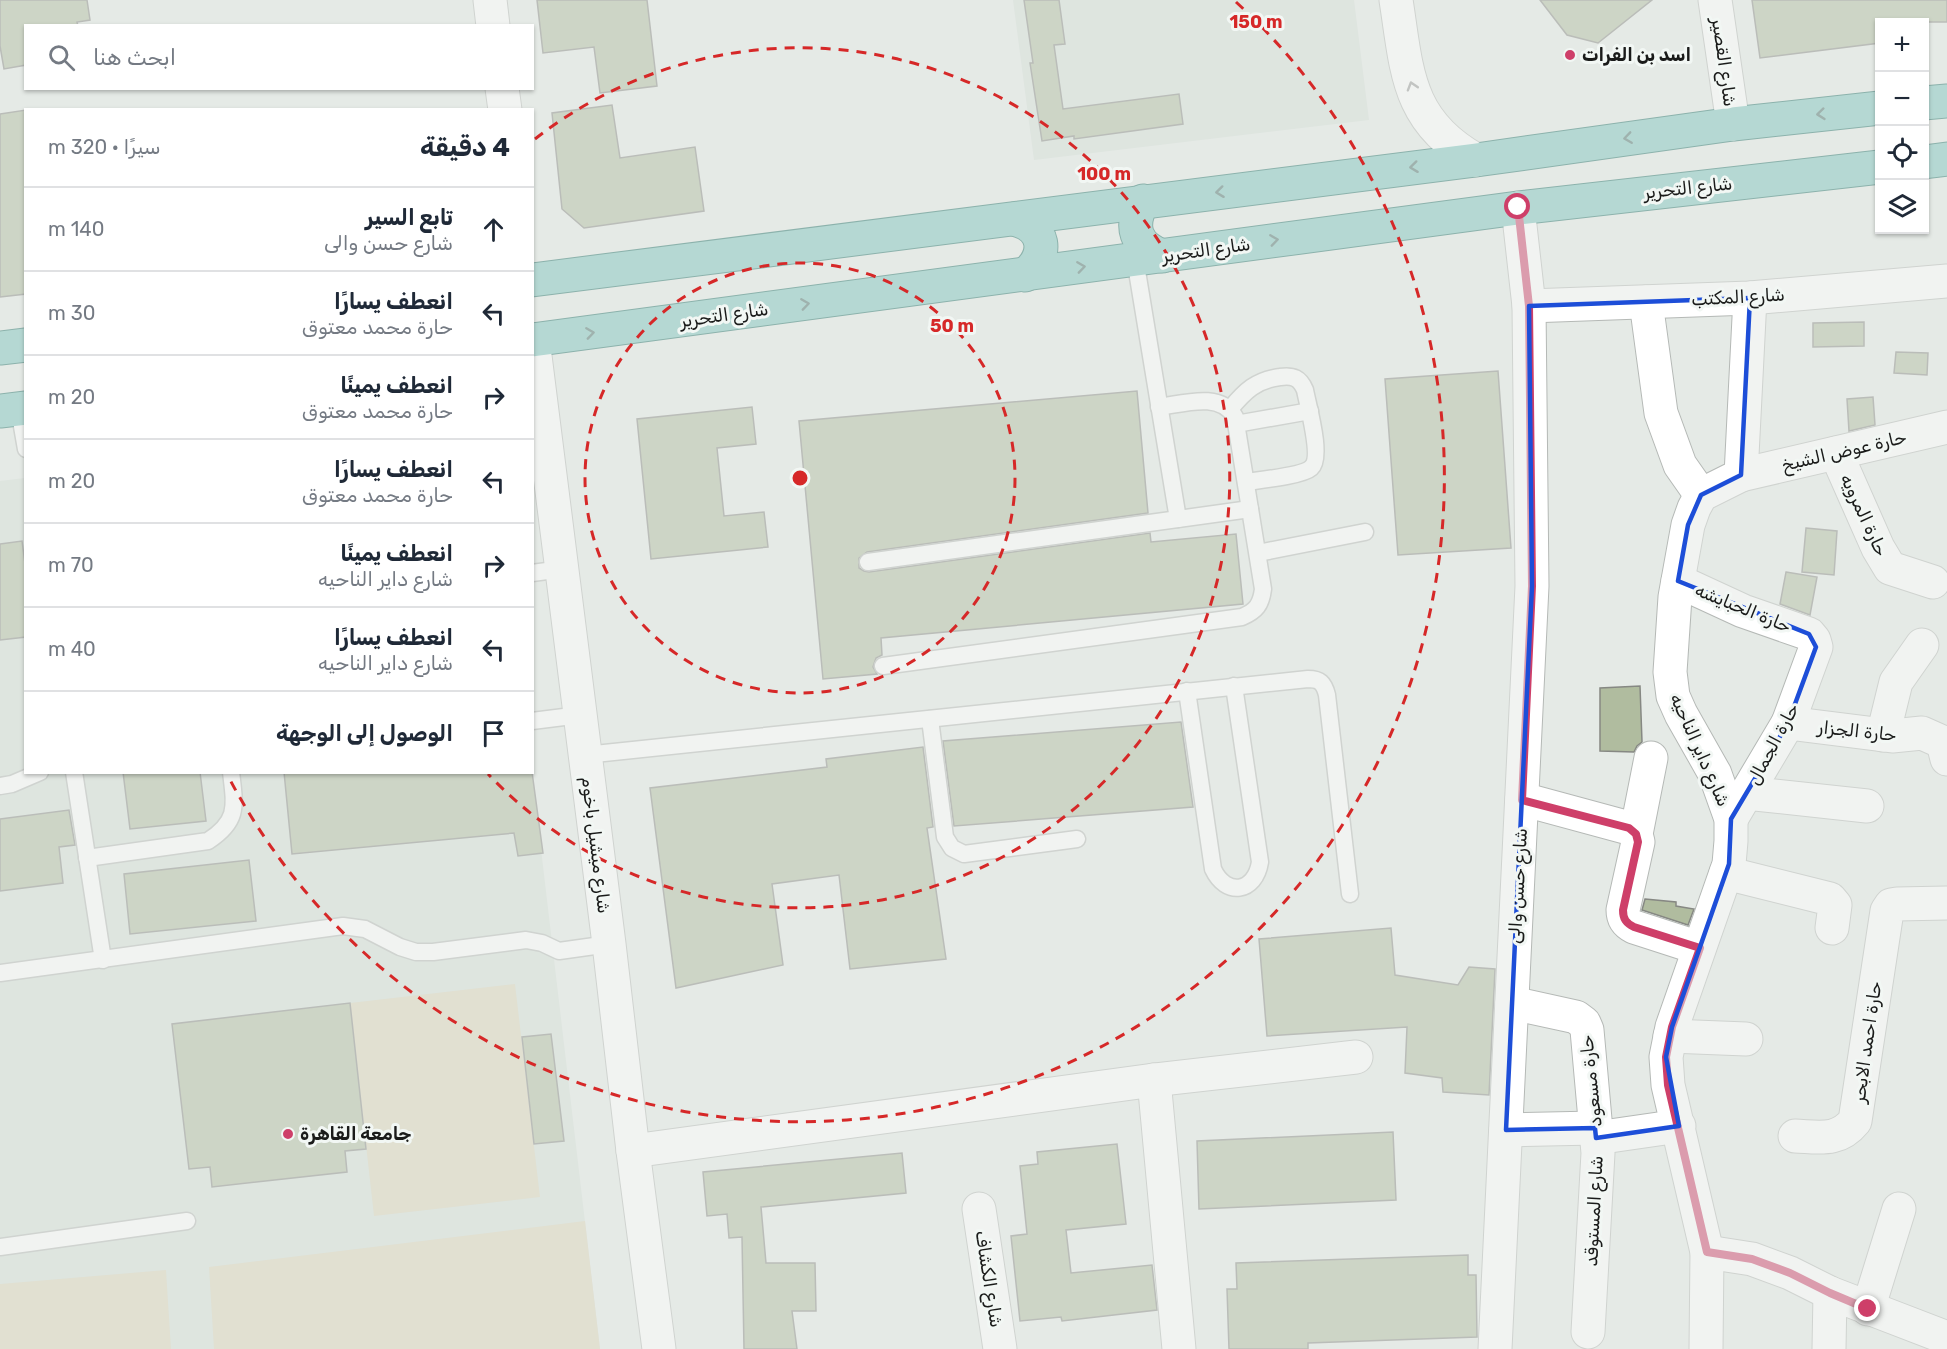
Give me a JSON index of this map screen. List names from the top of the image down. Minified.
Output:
{"streets":{"main road":["شارع التحرير"],"street":["شارع القصير","شارع المكتب","حارة عوض الشيخ","حارة المرويه","حارة الحبايشه","حارة الجزار","حارة الجمال","شارع داير الناحيه","شارع ميشيل باخوم","شارع حسن والى","حارة احمد الابحر","حارة مسعود","شارع المستوقد","شارع الكشاف"]},"crossings":[["شارع التحرير","شارع حسن والى"],["شارع المكتب","شارع حسن والى"],["حارة عوض الشيخ","حارة المرويه"],["حارة الحبايشه","حارة الجمال"],["حارة الحبايشه","شارع داير الناحيه"],["حارة الجزار","حارة الجمال"],["حارة الجمال","شارع داير الناحيه"],["شارع داير الناحيه","شارع المستوقد"],["شارع حسن والى","حارة مسعود"],["حارة مسعود","شارع المستوقد"]],"places":["اسد بن الفرات","جامعة القاهرة"],"page":{"map_buttons":["+","−"],"search":"ابحث هنا","heading":["4 دقيقة","سيرًا · 320 m"],"list":[["تابع السير","شارع حسن والى","140 m"],["انعطف يسارًا","حارة محمد معتوق","30 m"],["انعطف يمينًا","حارة محمد معتوق","20 m"],["انعطف يسارًا","حارة محمد معتوق","20 m"],["انعطف يمينًا","شارع داير الناحيه","70 m"],["انعطف يسارًا","شارع داير الناحيه","40 m"],"الوصول إلى الوجهة"]},"rings":["150 m","100 m","50 m"]}
